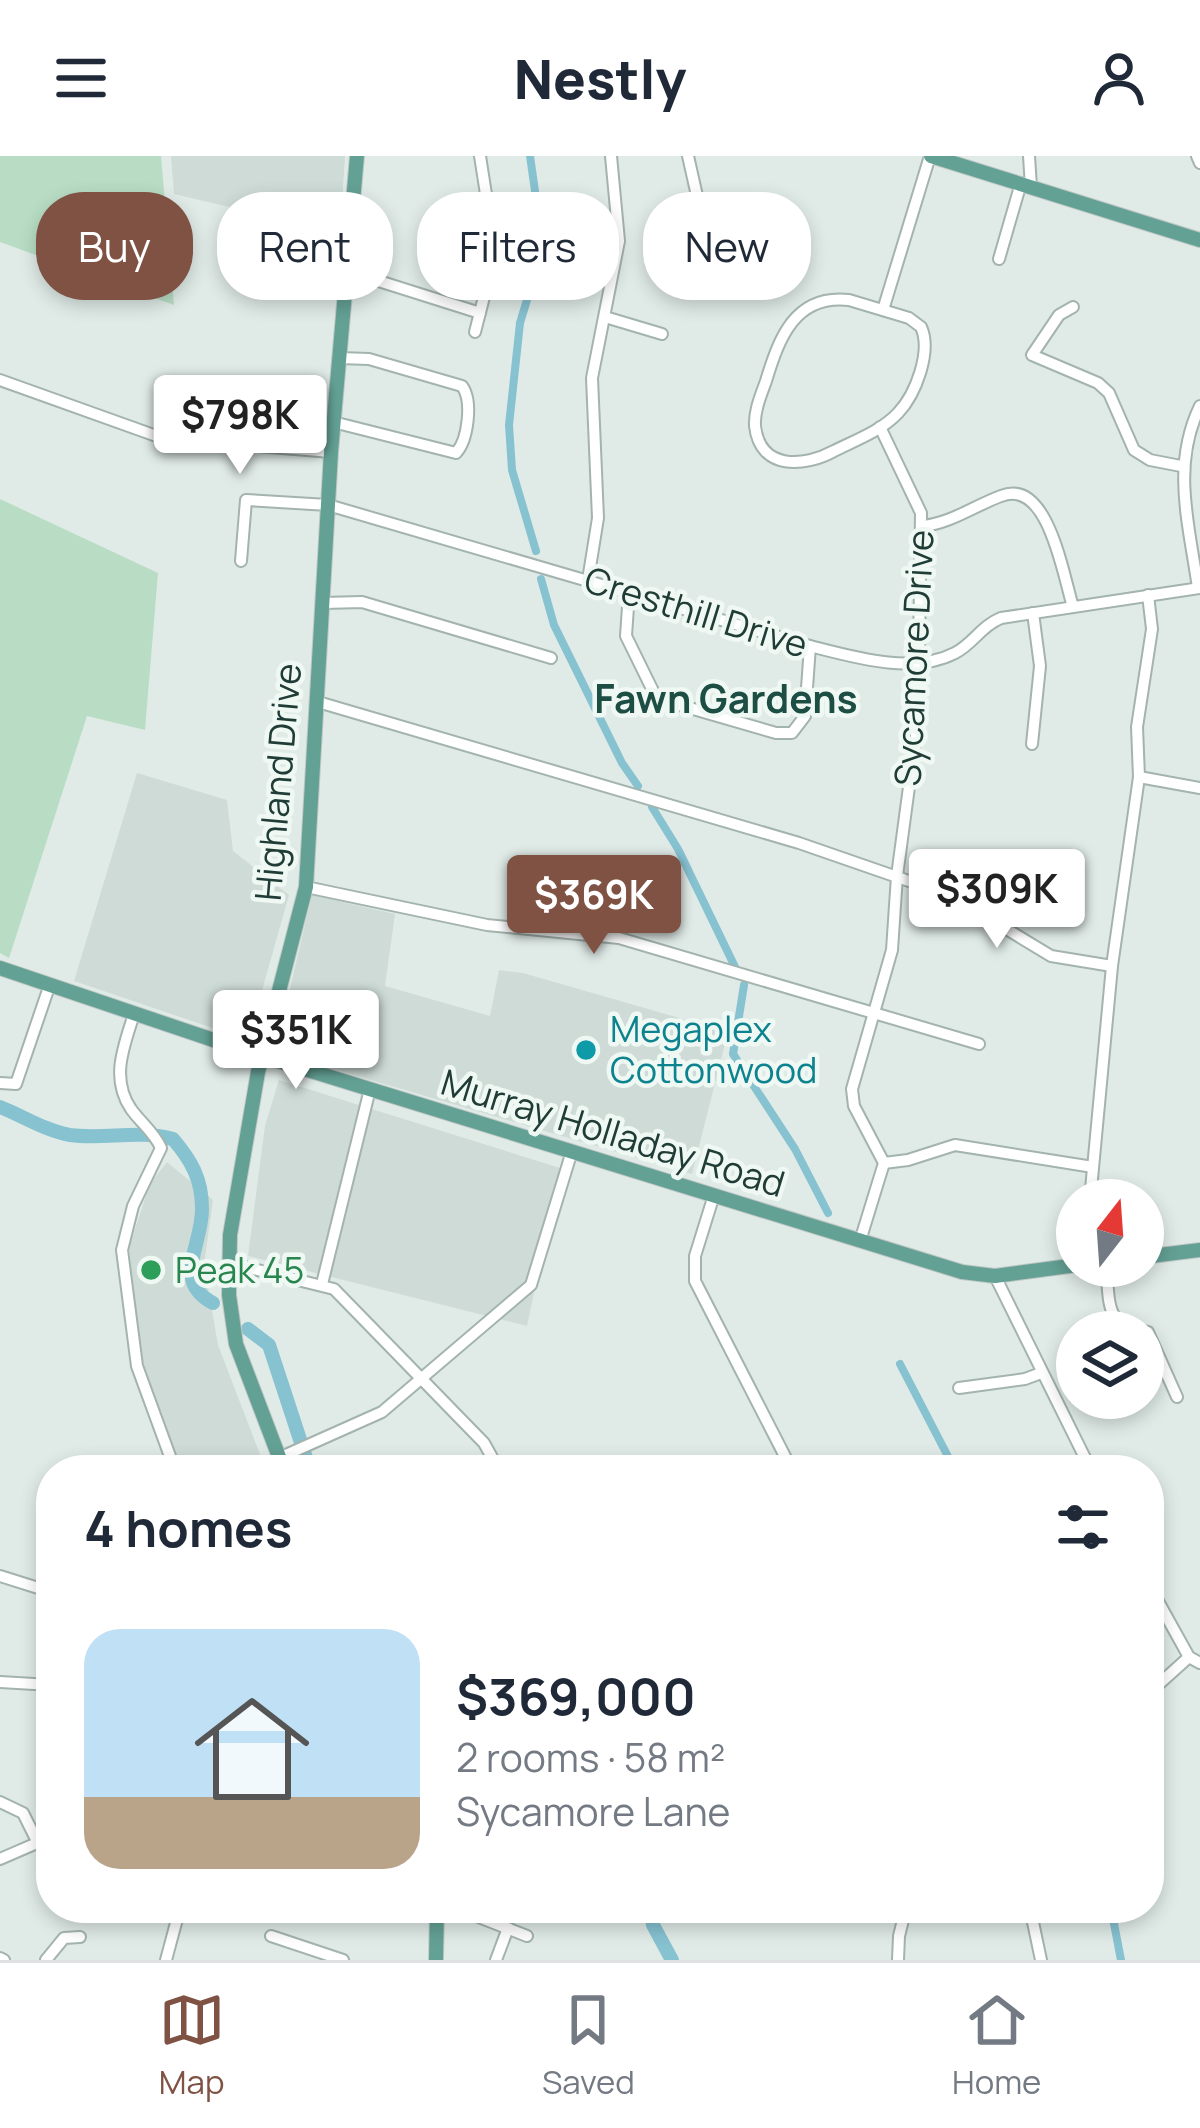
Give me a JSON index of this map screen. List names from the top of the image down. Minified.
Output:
{"streets":{"main road":["Highland Drive","Murray Holladay Road"],"street":["Cresthill Drive","Sycamore Drive"]},"crossings":[["Cresthill Drive","Sycamore Drive"],["Cresthill Drive","Highland Drive"],["Highland Drive","Murray Holladay Road"]],"districts":["Fawn Gardens"],"places":["Megaplex Cottonwood","Peak 45"],"north":"top","page":{"header":"Nestly","chip":["Buy","Rent","Filters","New"],"price":["$798K","$309K","$369K","$351K"],"heading":"4 homes","list":[{"name":"$369,000","note":"2 rooms · 58 m² · Sycamore Lane"}],"tabs":["Map","Saved","Home"]}}
